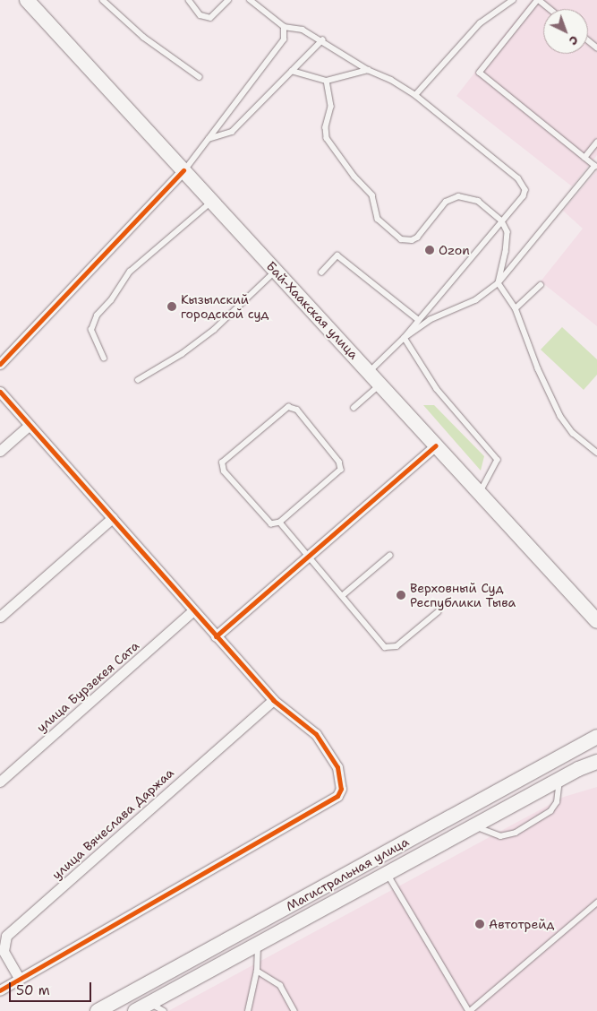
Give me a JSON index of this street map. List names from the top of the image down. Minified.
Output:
{"streets":{"main road":["Бай-Хаакская улица","Магистральная улица"],"street":["улица Бурзекея Сата","улица Вячеслава Даржаа"]},"places":["Ozon","Кызылский городской суд","Верховный Суд Республики Тыва","Автотрейд"],"scale_bar":"50 m","north":"bottom right"}
